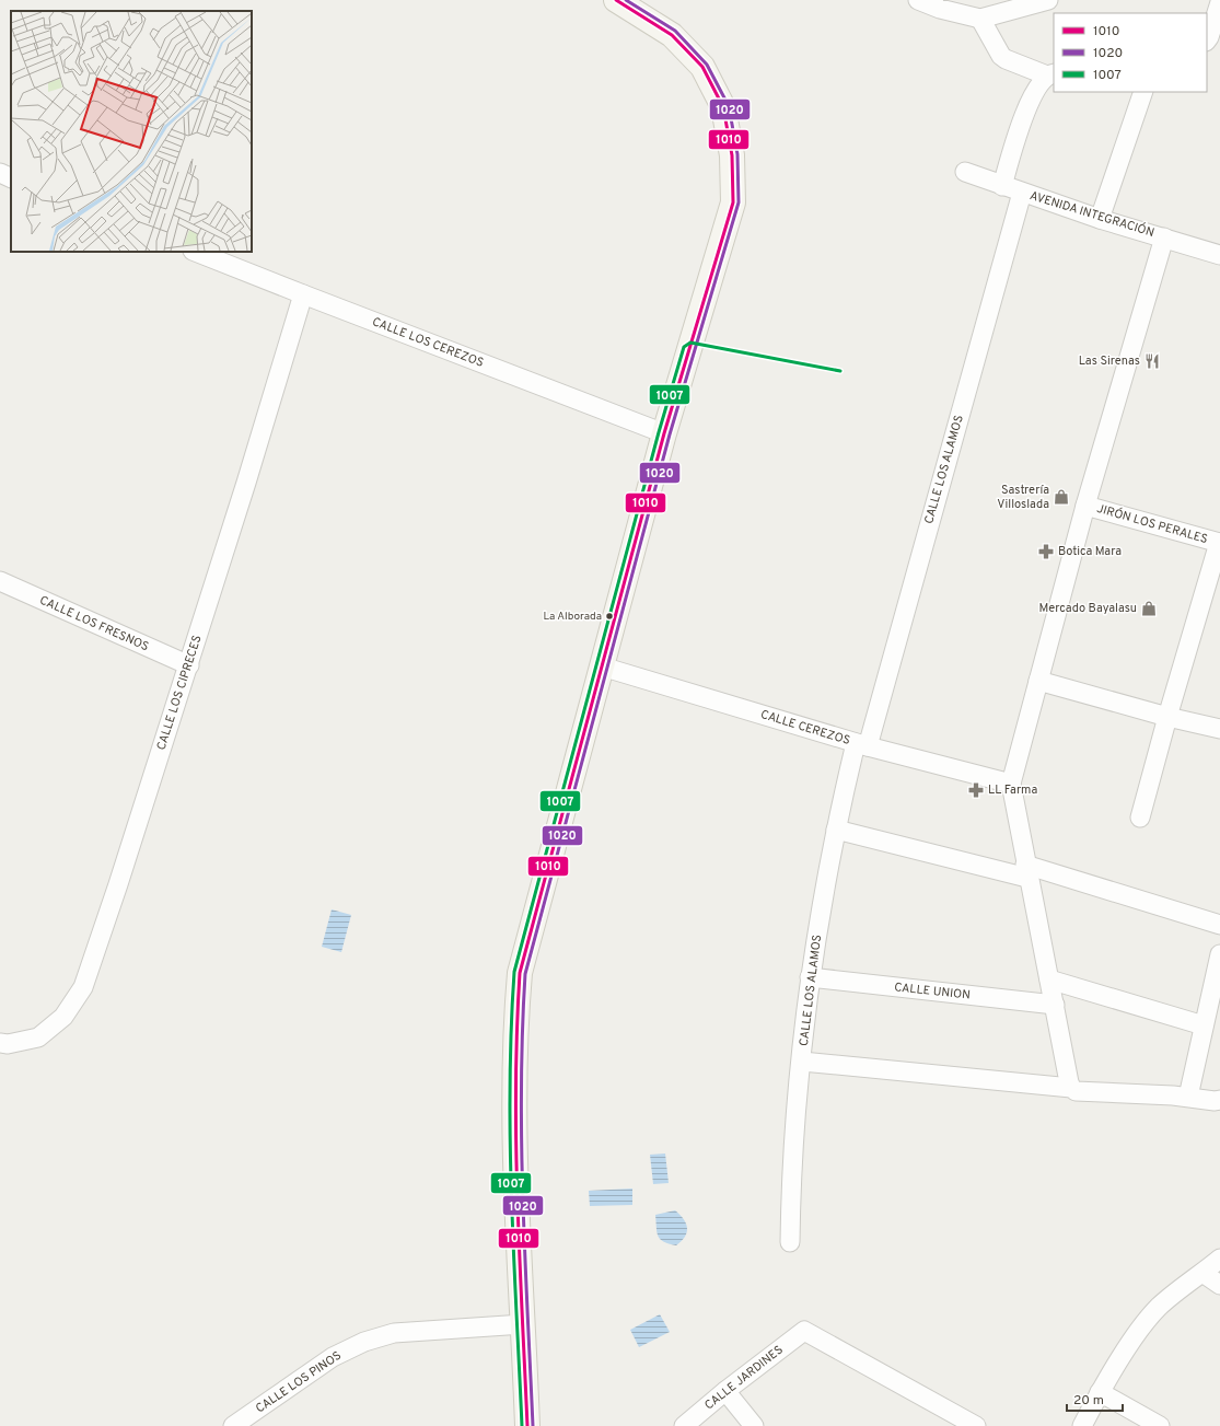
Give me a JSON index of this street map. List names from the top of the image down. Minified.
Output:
{"streets":{"street":["AVENIDA INTEGRACIÓN","CALLE LOS CEREZOS","CALLE LOS ALAMOS","JIRÓN LOS PERALES","CALLE LOS FRESNOS","CALLE LOS CIPRECES","CALLE CEREZOS","CALLE UNION","CALLE JARDINES","CALLE LOS PINOS"]},"crossings":[["AVENIDA INTEGRACIÓN","CALLE LOS ALAMOS"],["CALLE LOS CEREZOS","CALLE LOS CIPRECES"],["CALLE LOS ALAMOS","CALLE CEREZOS"],["CALLE LOS ALAMOS","CALLE UNION"],["CALLE LOS FRESNOS","CALLE LOS CIPRECES"]],"places":{"restaurant":["Las Sirenas"],"shop":["Sastrería Villoslada","Mercado Bayalasu"],"pharmacy":["Botica Mara","LL Farma"],"other":["La Alborada"]},"lines":["transit line 1010","transit line 1020","transit line 1007"],"legend":["1010","1020","1007"],"scale_bar":"20 m"}
